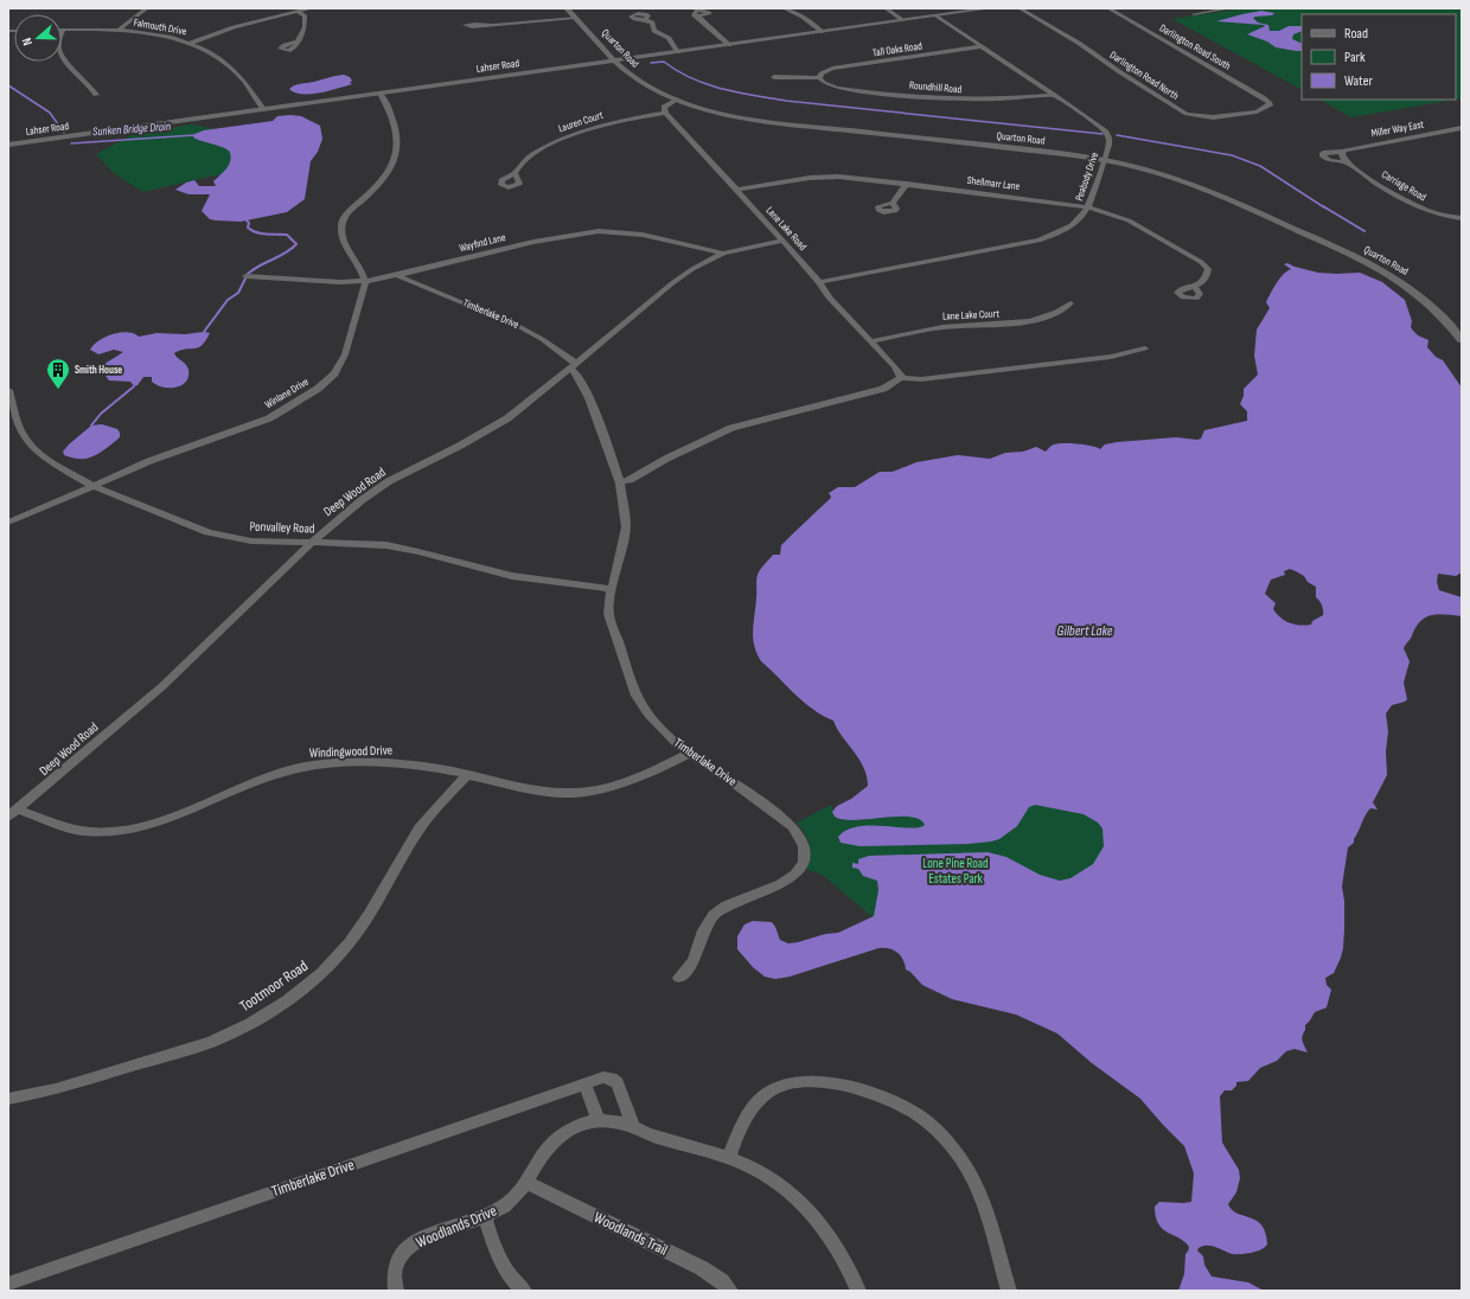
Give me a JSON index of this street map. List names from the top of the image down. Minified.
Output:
{"streets":{"street":["Falmouth Drive","Darlington Road South","Quarton Road","Tall Oaks Road","Lahser Road","Darlington Road North","Roundhill Road","Lauren Court","Miller Way East","Peabody Drive","Shellmarr Lane","Carriage Road","Lane Lake Road","Wayfind Lane","Timberlake Drive","Lane Lake Court","Winlane Drive","Deep Wood Road","Ponvalley Road","Windingwood Drive","Tootmoor Road","Woodlands Drive","Woodlands Trail"]},"crossings":[["Falmouth Drive","Lahser Road"],["Darlington Road South","Darlington Road North"],["Quarton Road","Lahser Road"],["Quarton Road","Peabody Drive"],["Tall Oaks Road","Roundhill Road"],["Tall Oaks Road","Peabody Drive"],["Lahser Road","Peabody Drive"],["Roundhill Road","Peabody Drive"],["Lauren Court","Lane Lake Road"],["Miller Way East","Carriage Road"],["Peabody Drive","Shellmarr Lane"],["Peabody Drive","Lane Lake Road"],["Shellmarr Lane","Lane Lake Road"],["Lane Lake Road","Lane Lake Court"],["Lane Lake Road","Deep Wood Road"],["Wayfind Lane","Timberlake Drive"],["Wayfind Lane","Winlane Drive"],["Wayfind Lane","Deep Wood Road"],["Timberlake Drive","Deep Wood Road"],["Timberlake Drive","Ponvalley Road"],["Timberlake Drive","Windingwood Drive"],["Winlane Drive","Ponvalley Road"],["Deep Wood Road","Ponvalley Road"],["Deep Wood Road","Windingwood Drive"],["Windingwood Drive","Tootmoor Road"],["Woodlands Drive","Woodlands Trail"]],"water":["Sunken Bridge Drain","Gilbert Lake"],"parks":["Lone Pine Road Estates Park"],"places":{"building":["Smith House"]},"legend":["Road","Park","Water"],"north":"left"}
